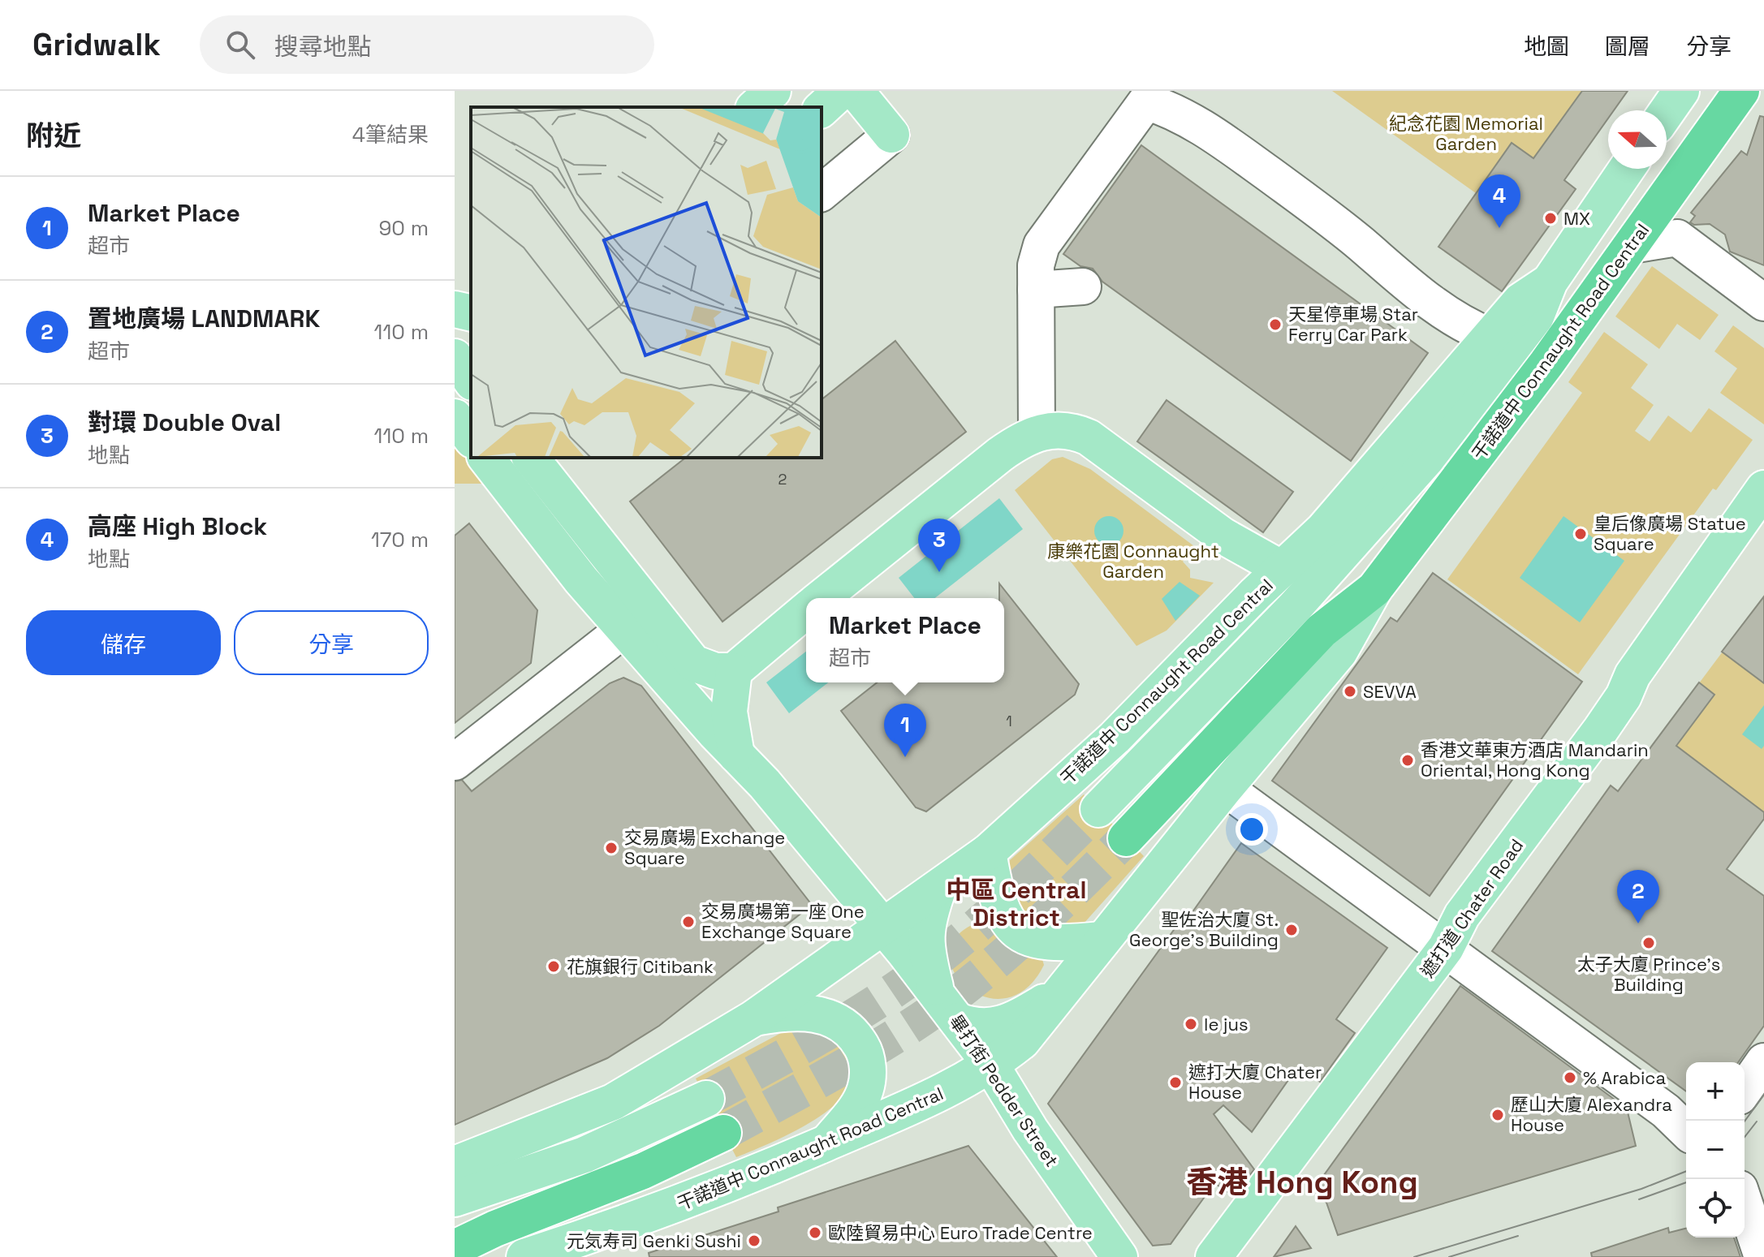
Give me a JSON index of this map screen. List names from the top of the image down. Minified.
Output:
{"streets":{"highway":["干諾道中 Connaught Road Central"],"main road":["遮打道 Chater Road","畢打街 Pedder Street"]},"crossings":[["干諾道中 Connaught Road Central","畢打街 Pedder Street"]],"districts":["中區 Central District","香港 Hong Kong"],"parks":["紀念花園 Memorial Garden","康樂花園 Connaught Garden"],"places":["MX","天星停車場 Star Ferry Car Park","皇后像廣場 Statue Square","SEVVA","香港文華東方酒店 Mandarin Oriental, Hong Kong","交易廣場 Exchange Square","交易廣場第一座 One Exchange Square","聖佐治大廈 St. George's Building","太子大廈 Prince's Building","花旗銀行 Citibank","le jus","% Arabica","遮打大廈 Chater House","歷山大廈 Alexandra House","歐陸貿易中心 Euro Trade Centre","元気寿司 Genki Sushi"],"house_numbers":["2","1"],"north":"left","page":{"header":"Gridwalk","search":"搜尋地點","nav":["地圖","圖層","分享"],"heading":["附近","4筆結果"],"pins":["4","3","1","2"],"list":[{"mark":"1","name":"Market Place","note":"超市","value":"90 m"},{"mark":"2","name":"置地廣場 LANDMARK","note":"超市","value":"110 m"},{"mark":"3","name":"對環 Double Oval","note":"地點","value":"110 m"},{"mark":"4","name":"高座 High Block","note":"地點","value":"170 m"}],"buttons":["儲存","分享"],"popup":["Market Place","超市"],"map_buttons":["+","−"]}}
